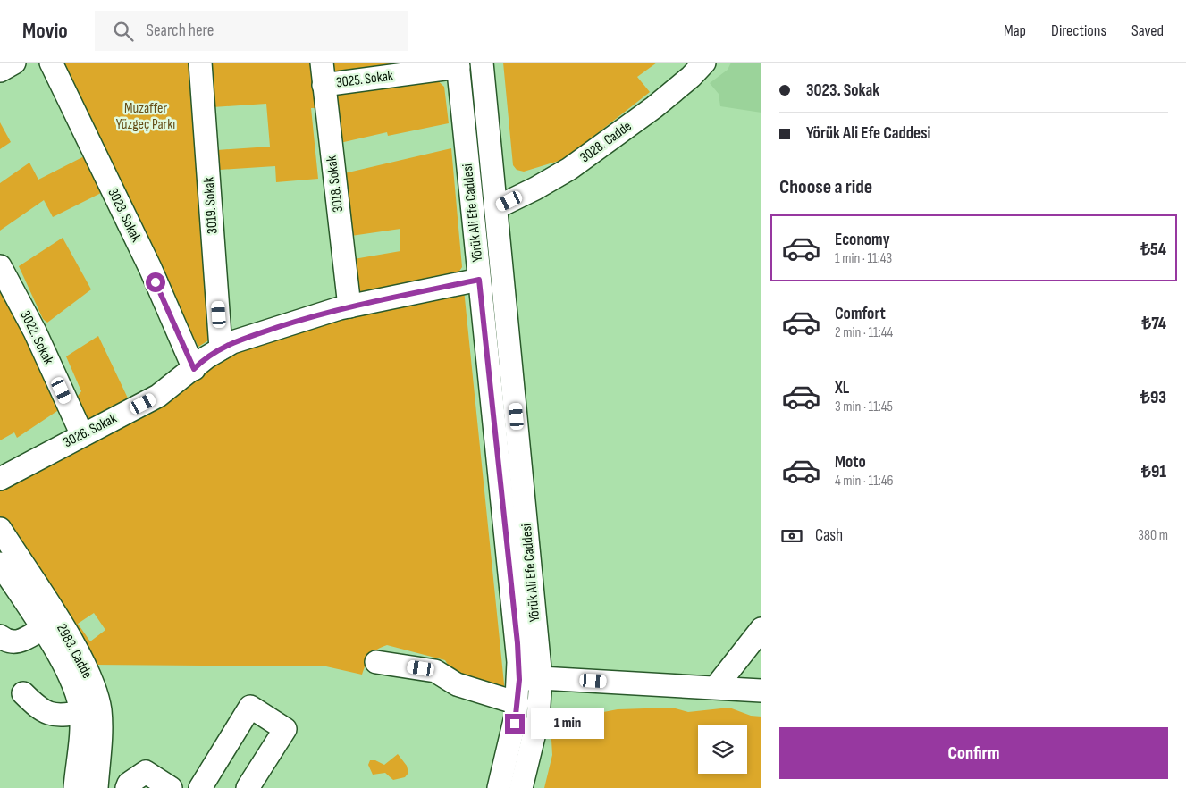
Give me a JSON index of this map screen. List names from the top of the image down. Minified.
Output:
{"streets":{"street":["3025. Sokak","3028. Cadde","3018. Sokak","3019. Sokak","Yörük Ali Efe Caddesi","3023. Sokak","3022. Sokak","3026. Sokak","2983. Cadde"]},"crossings":[["3025. Sokak","3018. Sokak"],["3025. Sokak","Yörük Ali Efe Caddesi"],["3028. Cadde","Yörük Ali Efe Caddesi"],["3018. Sokak","3026. Sokak"],["3019. Sokak","3026. Sokak"],["Yörük Ali Efe Caddesi","3026. Sokak"],["3023. Sokak","3026. Sokak"],["3022. Sokak","3026. Sokak"]],"parks":["Muzaffer Yüzgeç Parkı"],"page":{"header":"Movio","search":"Search here","nav":["Map","Directions","Saved"],"banner":["3023. Sokak","Yörük Ali Efe Caddesi"],"heading":"Choose a ride","list":[{"name":"Economy","note":"1 min · 11:43","value":"₺54"},{"name":"Comfort","note":"2 min · 11:44","value":"₺74"},{"name":"XL","note":"3 min · 11:45","value":"₺93"},{"name":"Moto","note":"4 min · 11:46","value":"₺91"}],"pay":["Cash","380 m"],"bubble":"1 min","buttons":"Confirm"}}
